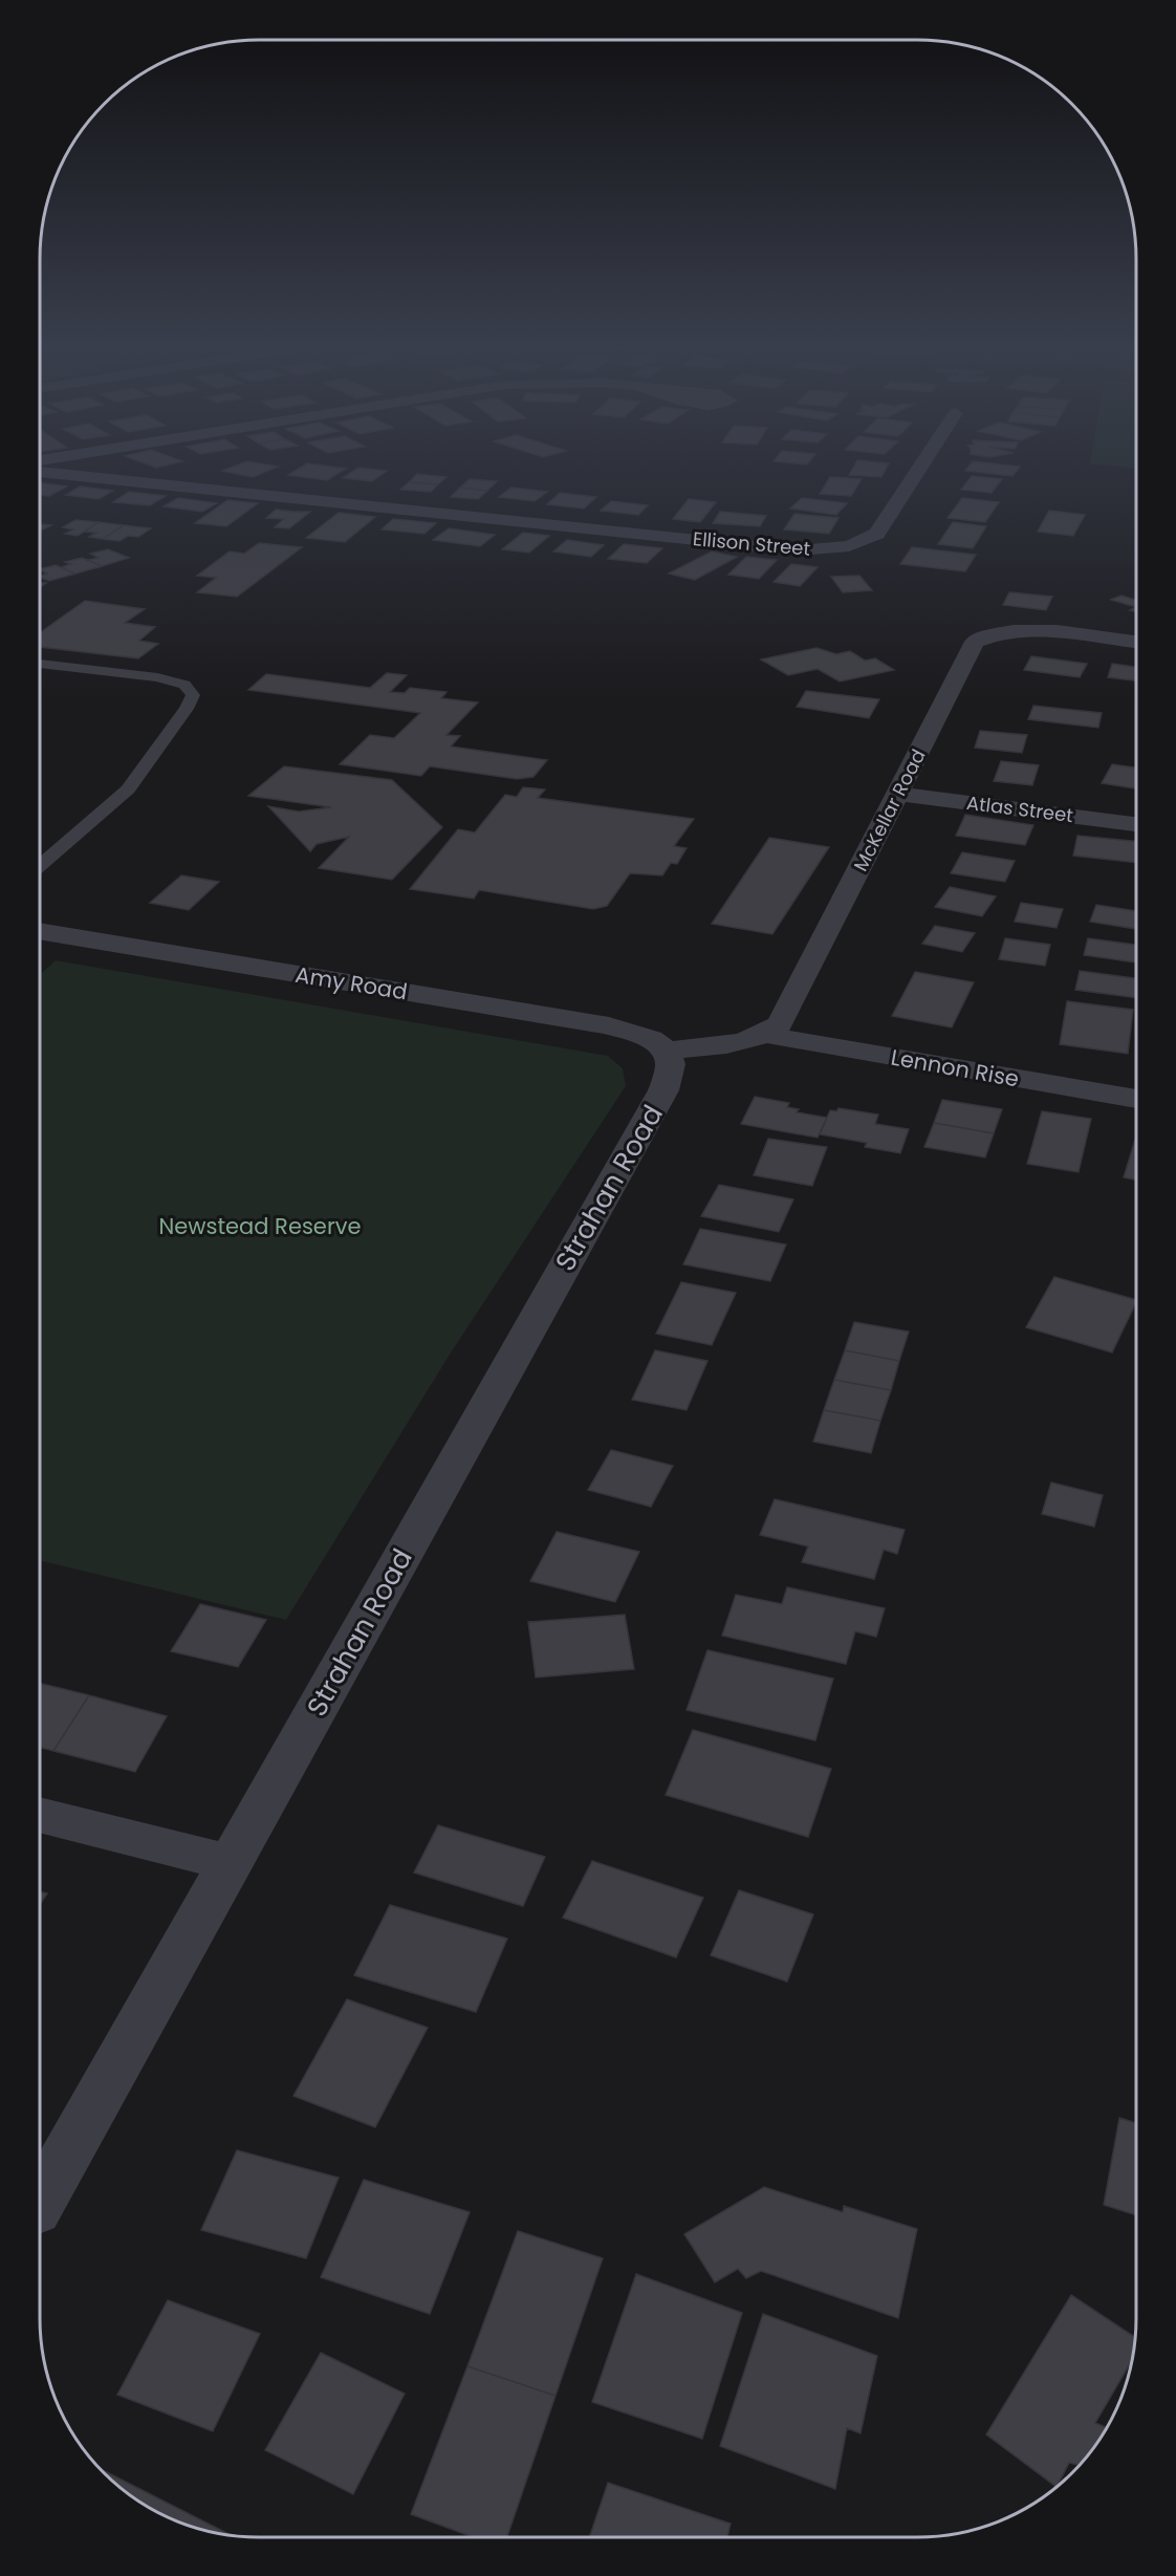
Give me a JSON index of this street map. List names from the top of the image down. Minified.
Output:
{"streets":{"street":["Ellison Street","Atlas Street","McKellar Road","Amy Road","Lennon Rise","Strahan Road"]},"crossings":[["Atlas Street","McKellar Road"],["McKellar Road","Lennon Rise"],["Amy Road","Strahan Road"]],"parks":["Newstead Reserve"]}
